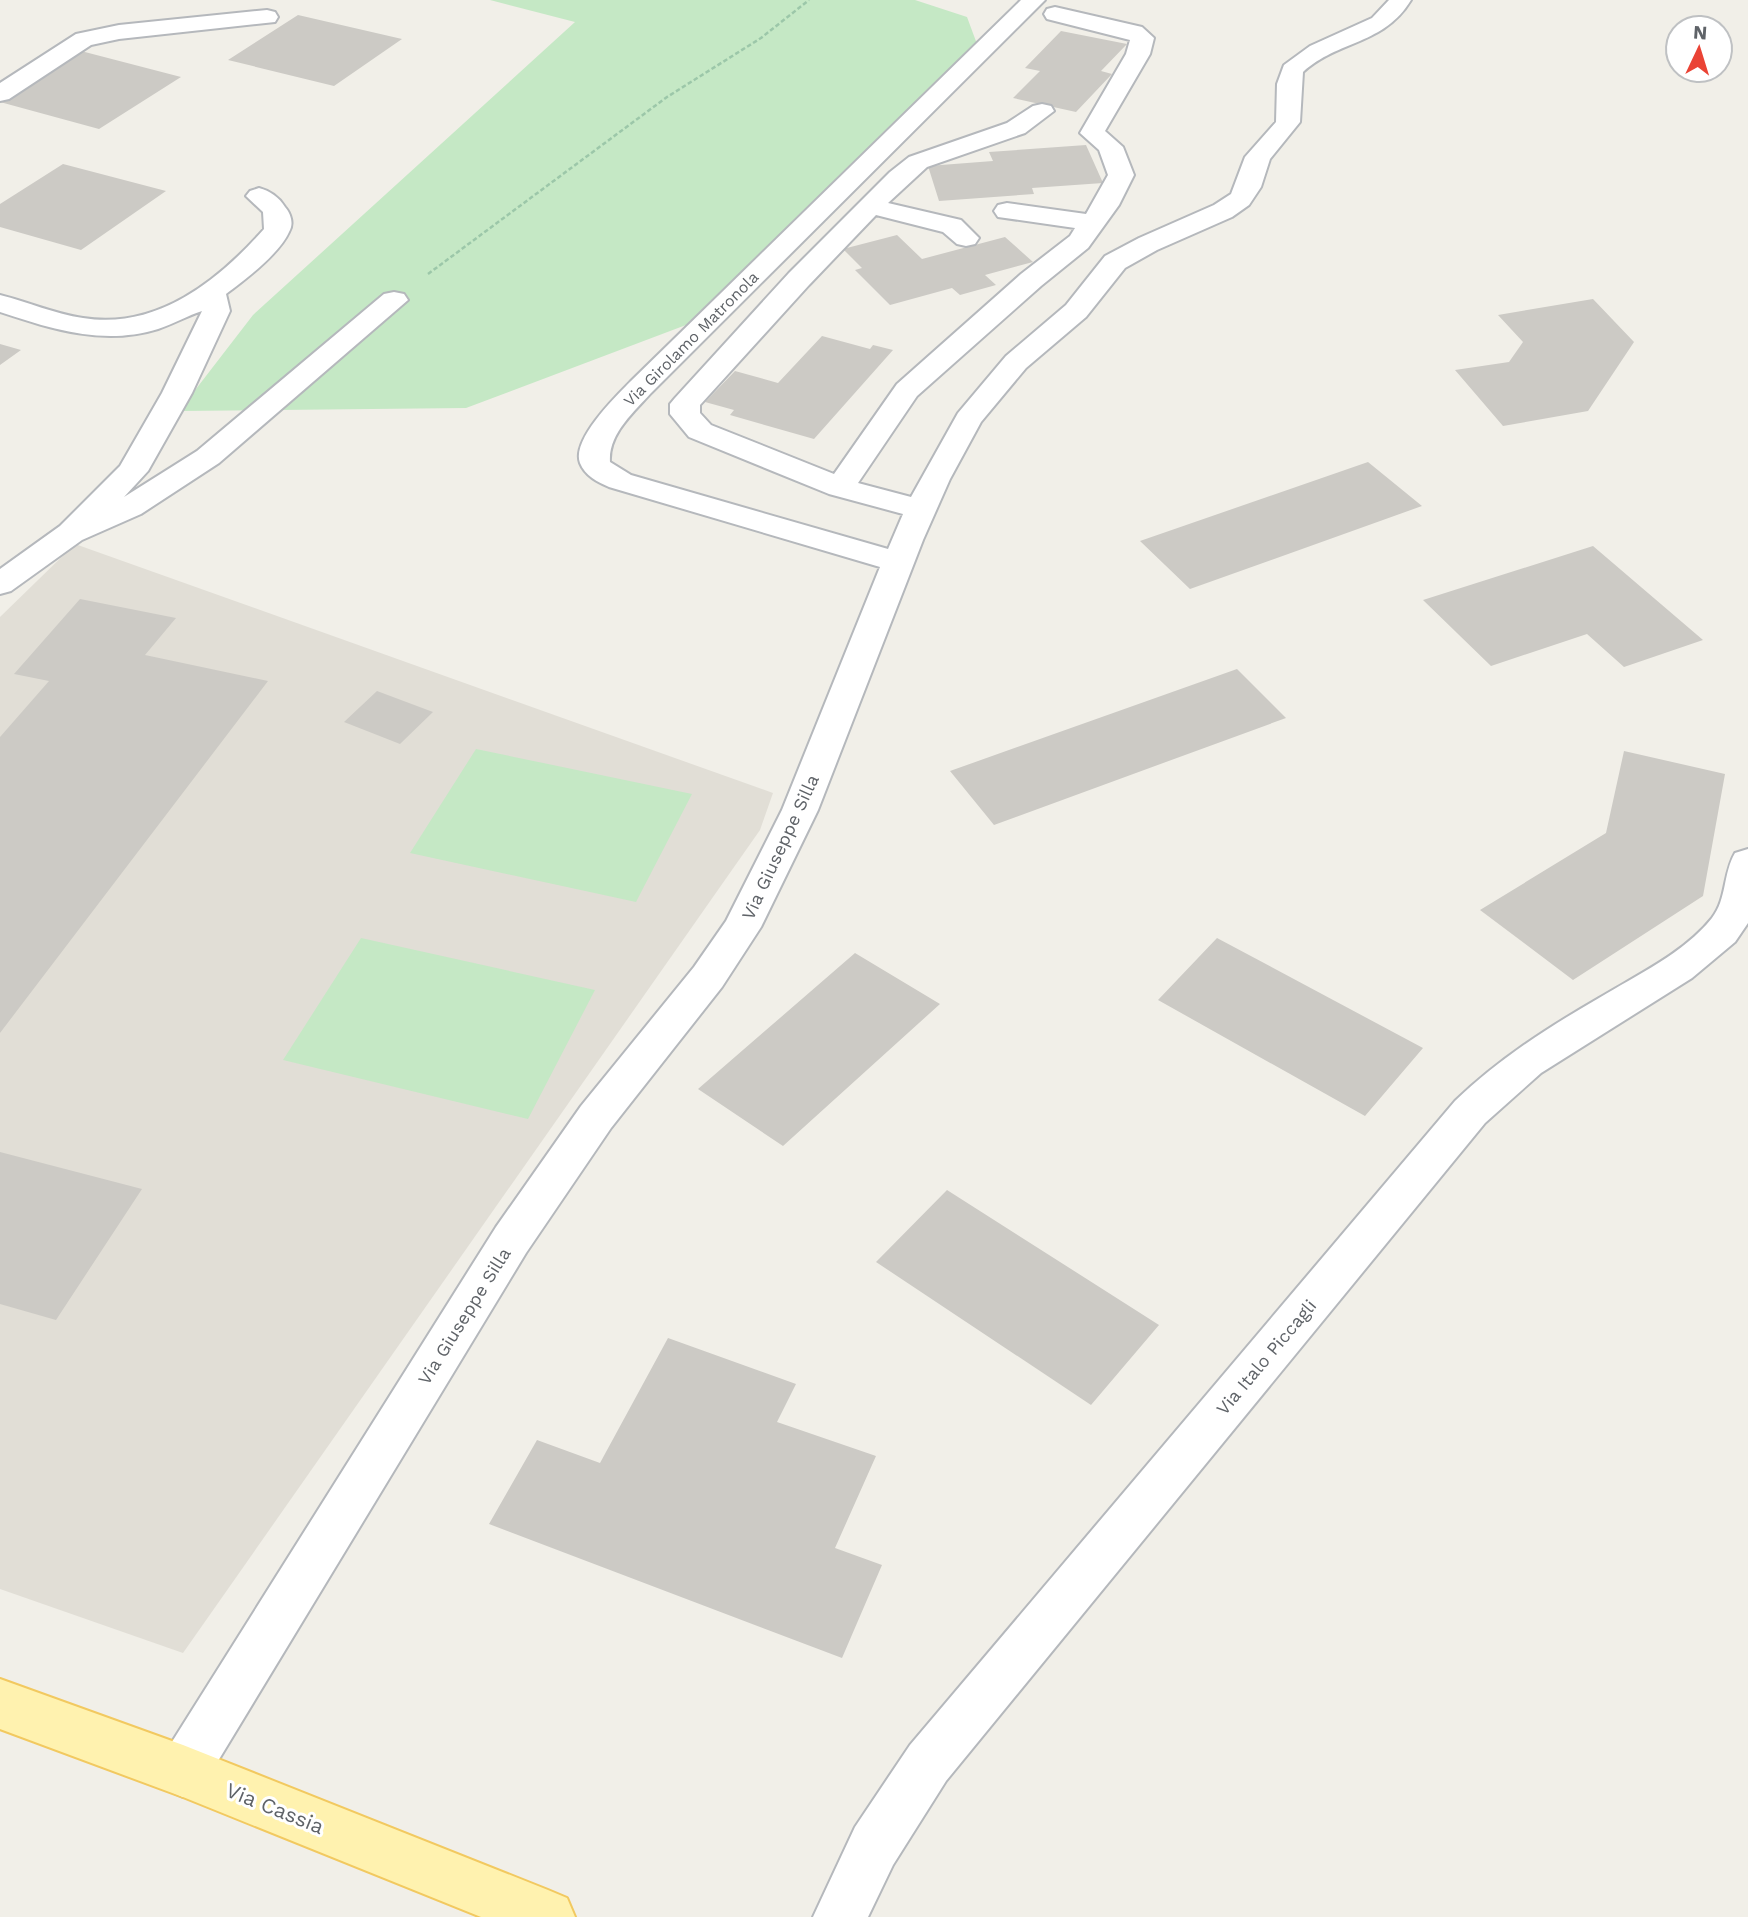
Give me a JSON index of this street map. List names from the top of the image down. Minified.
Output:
{"streets":{"main road":["Via Cassia"],"street":["Via Girolamo Matronola","Via Giuseppe Silla","Via Italo Piccagli"]},"crossings":[["Via Girolamo Matronola","Via Giuseppe Silla"],["Via Giuseppe Silla","Via Cassia"]],"north":"top"}
